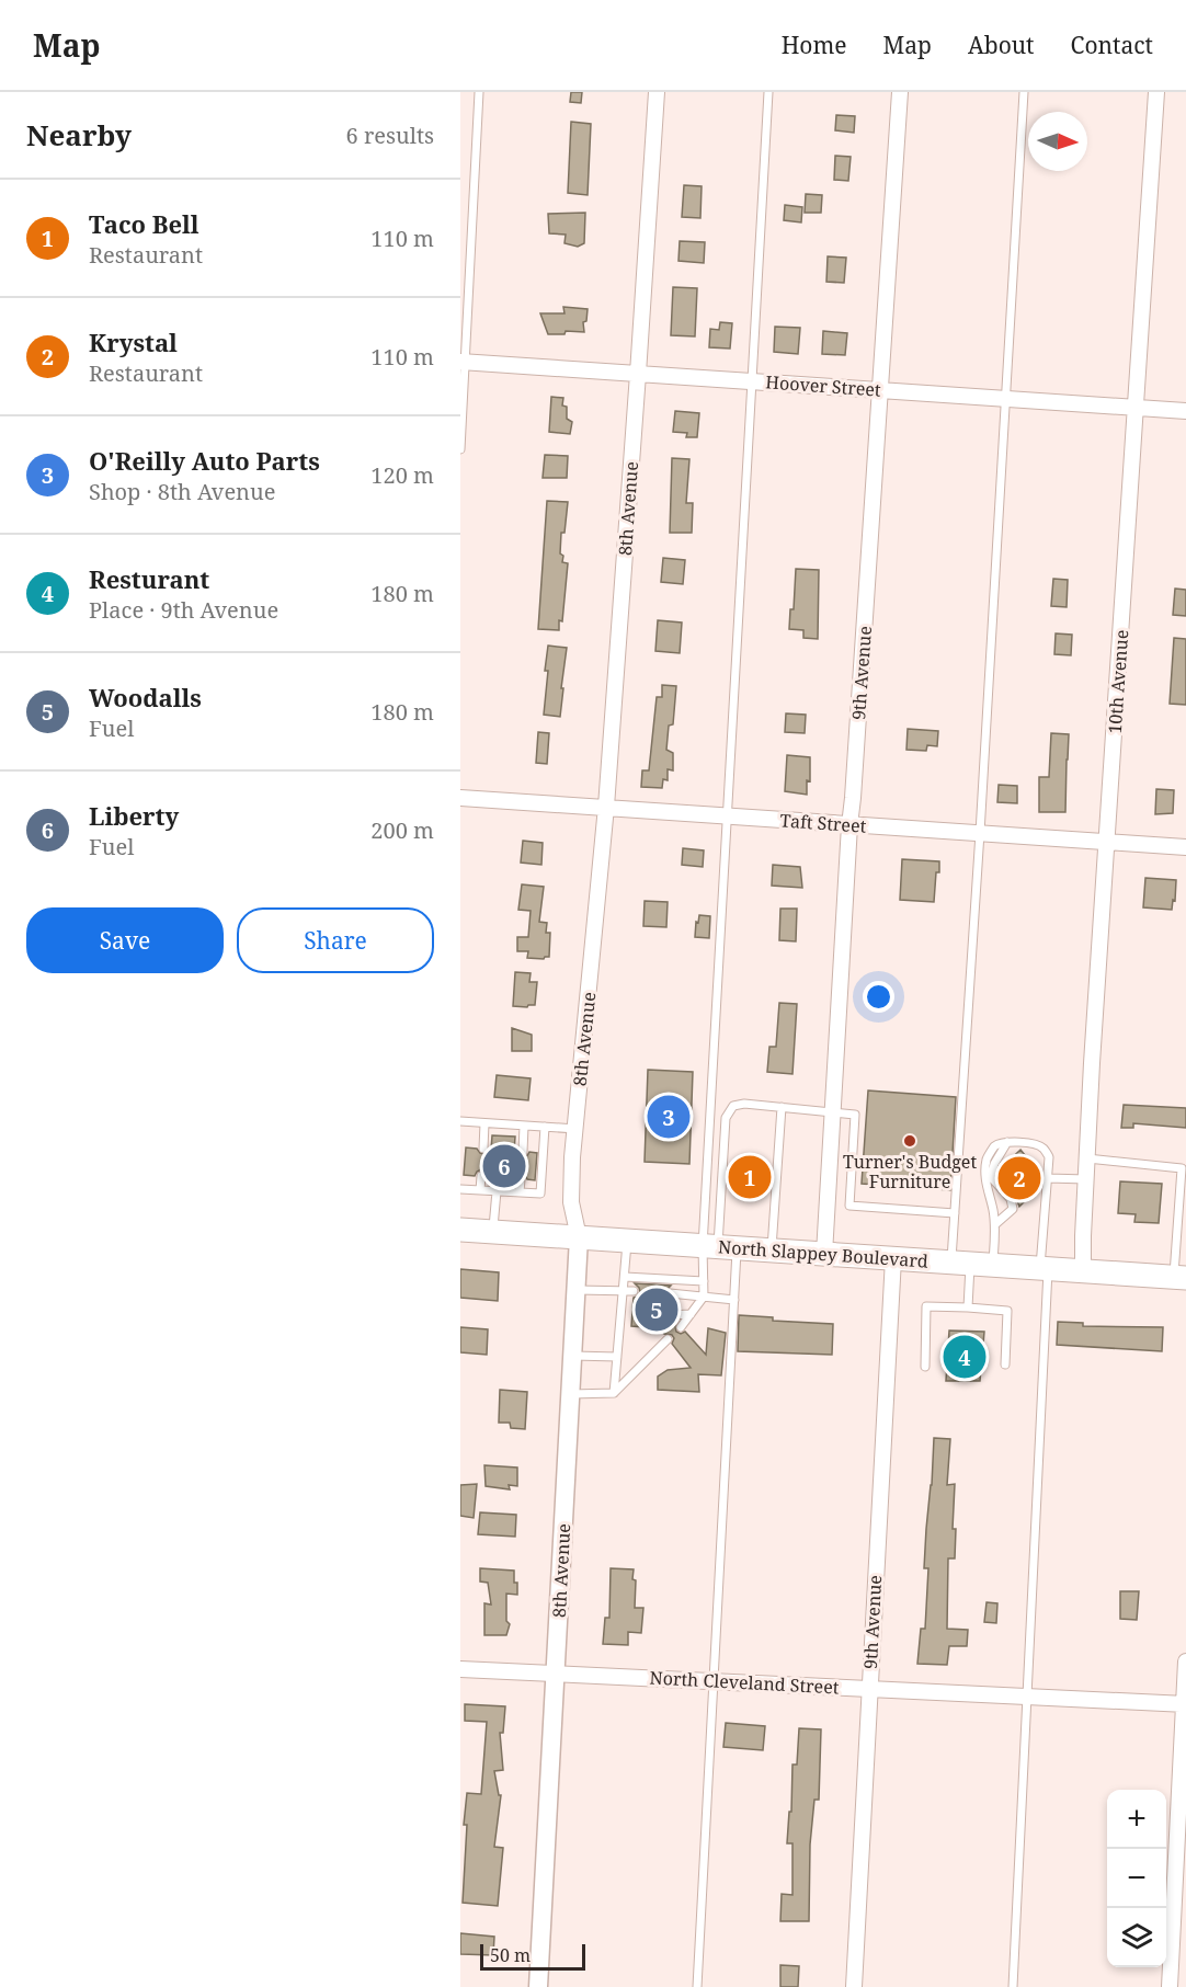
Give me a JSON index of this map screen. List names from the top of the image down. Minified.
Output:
{"streets":{"main road":["North Slappey Boulevard"],"street":["Hoover Street","8th Avenue","9th Avenue","10th Avenue","Taft Street","North Cleveland Street"]},"crossings":[["Hoover Street","8th Avenue"],["Hoover Street","9th Avenue"],["Hoover Street","10th Avenue"],["8th Avenue","Taft Street"],["8th Avenue","North Slappey Boulevard"],["8th Avenue","North Cleveland Street"],["9th Avenue","Taft Street"],["9th Avenue","North Slappey Boulevard"],["9th Avenue","North Cleveland Street"],["10th Avenue","Taft Street"],["10th Avenue","North Slappey Boulevard"]],"places":["Turner's Budget Furniture"],"scale_bar":"50 m","north":"right","page":{"header":"Map","nav":["Home","Map","About","Contact"],"heading":["Nearby","6 results"],"list":[{"mark":"1","name":"Taco Bell","note":"Restaurant","value":"110 m"},{"mark":"2","name":"Krystal","note":"Restaurant","value":"110 m"},{"mark":"3","name":"O'Reilly Auto Parts","note":"Shop · 8th Avenue","value":"120 m"},{"mark":"4","name":"Resturant","note":"Place · 9th Avenue","value":"180 m"},{"mark":"5","name":"Woodalls","note":"Fuel","value":"180 m"},{"mark":"6","name":"Liberty","note":"Fuel","value":"200 m"}],"buttons":["Save","Share"],"pins":["3","6","1","2","5","4"],"map_buttons":["+","−"],"scale":"50 m"}}
